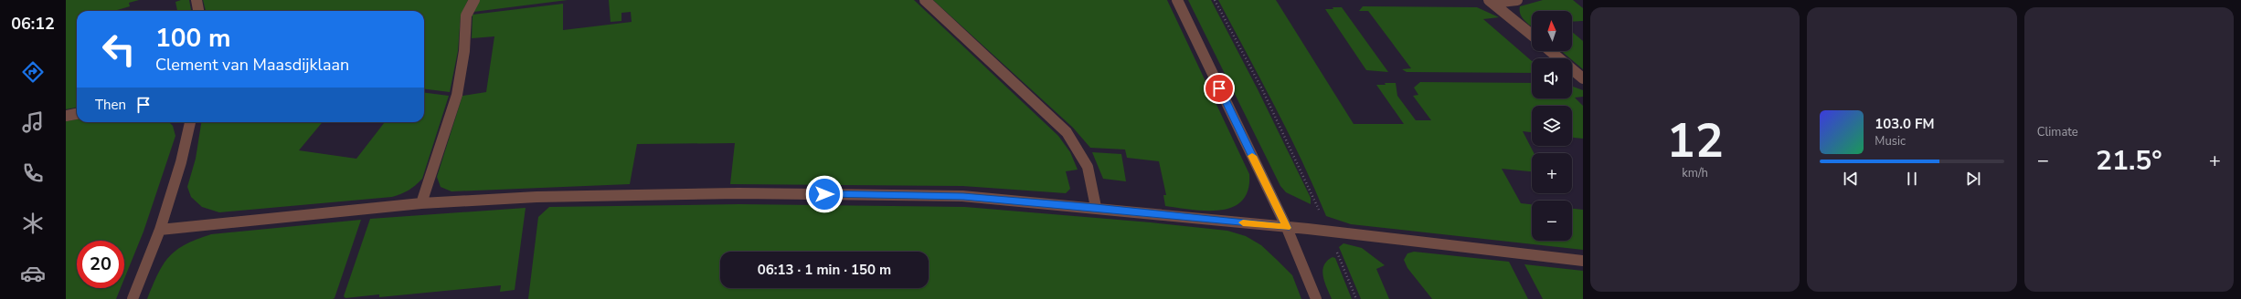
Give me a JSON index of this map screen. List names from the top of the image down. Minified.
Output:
{"north":"top","page":{"tabs":"06:12","tile":[["12","km/h"],"Climate"],"map_buttons":["+","−"],"turn":["100 m","Clement van Maasdijklaan"],"then":"Then","song":["103.0 FM","Music"],"heat":["−","21.5°","+"],"limit":"20","trip":"06:13 · 1 min · 150 m"}}
